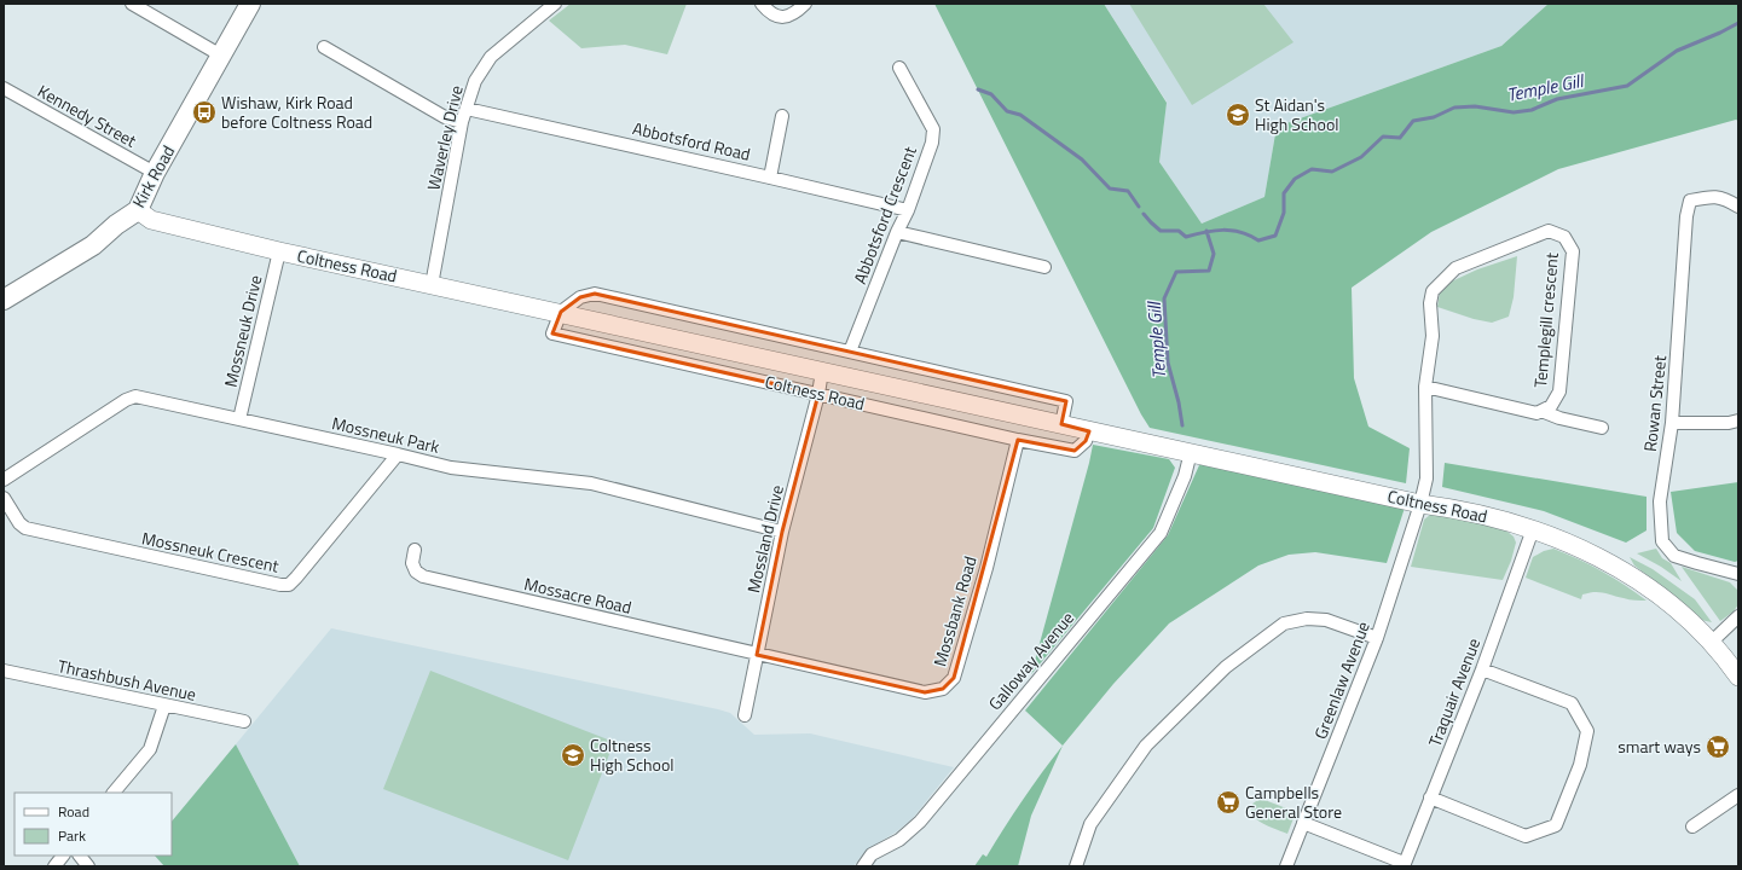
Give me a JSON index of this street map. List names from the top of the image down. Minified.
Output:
{"streets":{"main road":["Kirk Road"],"street":["Kennedy Street","Waverley Drive","Abbotsford Road","Abbotsford Crescent","Coltness Road","Templegill crescent","Mossneuk Drive","Rowan Street","Mossneuk Park","Mossland Drive","Mossneuk Crescent","Mossacre Road","Mossbank Road","Galloway Avenue","Thrashbush Avenue","Greenlaw Avenue","Traquair Avenue"]},"crossings":[["Kennedy Street","Kirk Road"],["Waverley Drive","Abbotsford Road"],["Waverley Drive","Coltness Road"],["Abbotsford Road","Abbotsford Crescent"],["Kirk Road","Coltness Road"],["Coltness Road","Templegill crescent"],["Coltness Road","Mossneuk Drive"],["Coltness Road","Mossland Drive"],["Coltness Road","Mossbank Road"],["Coltness Road","Galloway Avenue"],["Coltness Road","Greenlaw Avenue"],["Coltness Road","Traquair Avenue"],["Templegill crescent","Greenlaw Avenue"],["Mossneuk Drive","Mossneuk Park"],["Mossneuk Park","Mossland Drive"],["Mossneuk Park","Mossneuk Crescent"],["Mossland Drive","Mossacre Road"],["Mossland Drive","Mossbank Road"],["Mossacre Road","Mossbank Road"]],"water":["Temple Gill"],"places":{"bus stop":["Wishaw, Kirk Road before Coltness Road"],"school or university":["St Aidan's High School","Coltness High School"],"supermarket":["smart ways","Campbells General Store"]},"legend":["Road","Park"]}
